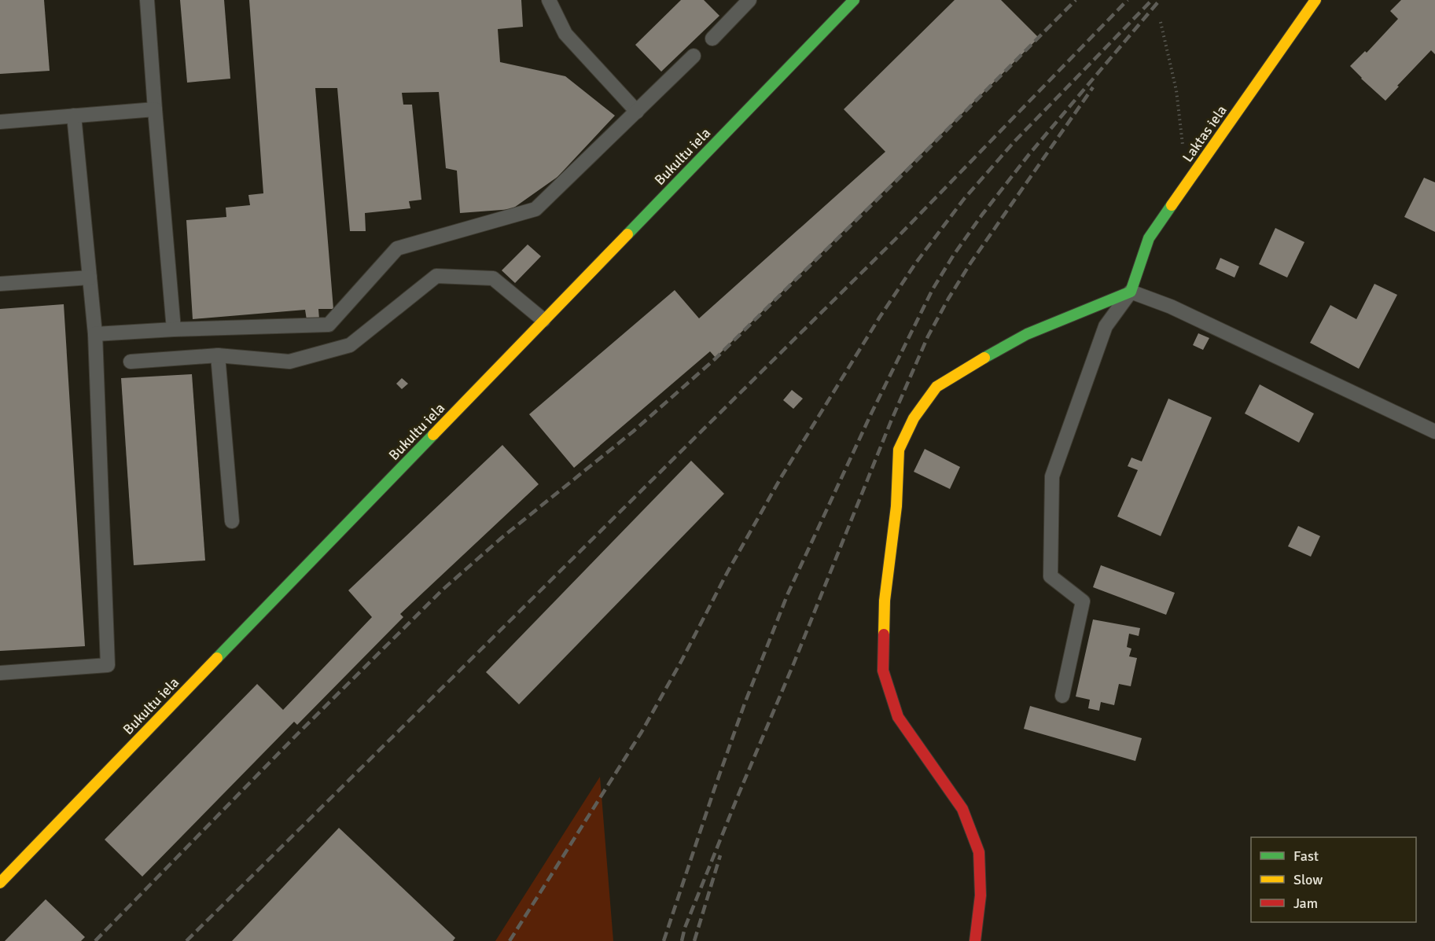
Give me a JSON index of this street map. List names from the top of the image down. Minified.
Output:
{"streets":{"street":["Laktas iela","Bukultu iela"]},"legend":["Fast","Slow","Jam"]}
